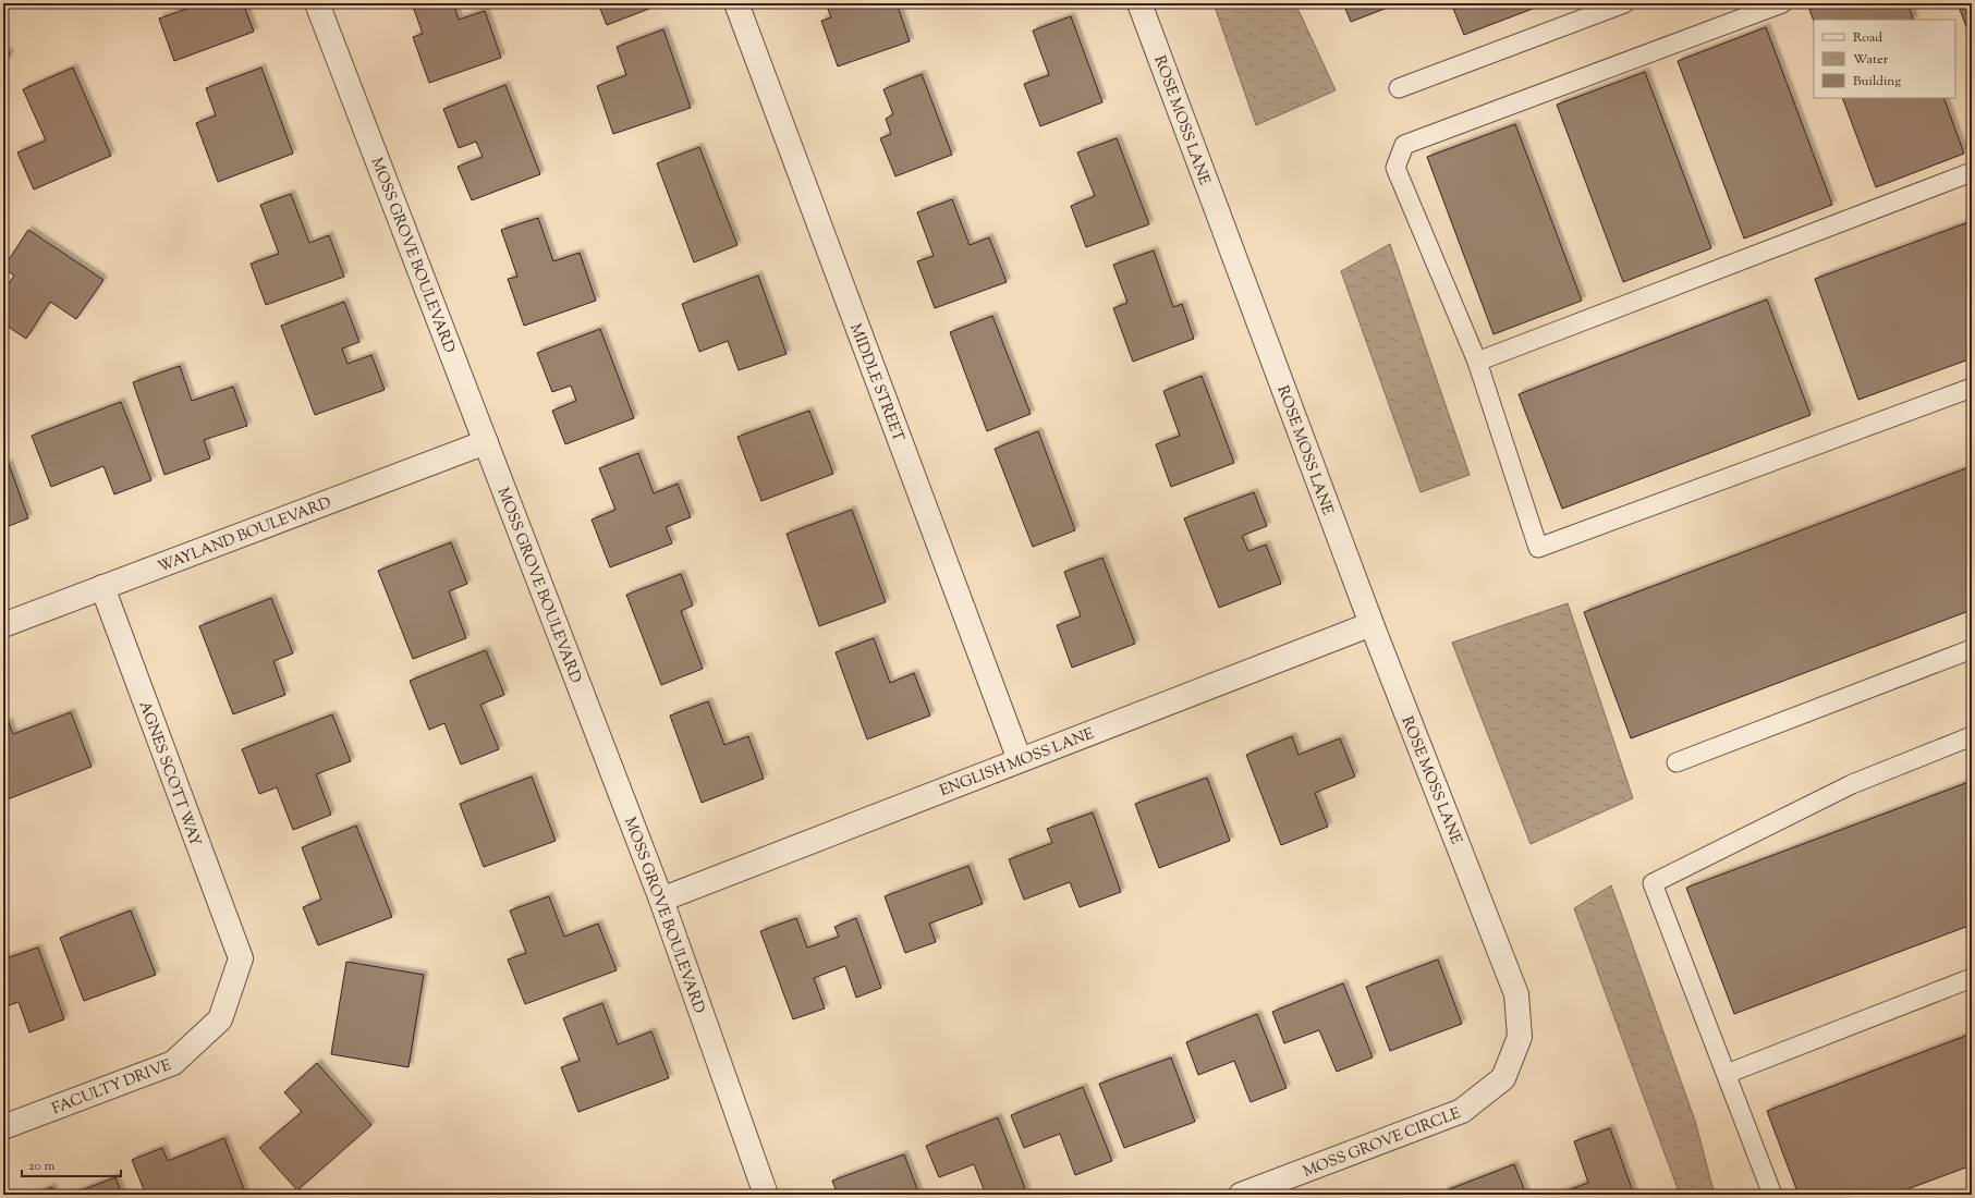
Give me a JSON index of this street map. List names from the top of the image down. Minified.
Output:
{"streets":{"street":["ROSE MOSS LANE","MOSS GROVE BOULEVARD","MIDDLE STREET","WAYLAND BOULEVARD","ENGLISH MOSS LANE","AGNES SCOTT WAY","FACULTY DRIVE","MOSS GROVE CIRCLE"]},"crossings":[["ROSE MOSS LANE","ENGLISH MOSS LANE"],["ROSE MOSS LANE","MOSS GROVE CIRCLE"],["MOSS GROVE BOULEVARD","WAYLAND BOULEVARD"],["MOSS GROVE BOULEVARD","ENGLISH MOSS LANE"],["MIDDLE STREET","ENGLISH MOSS LANE"],["WAYLAND BOULEVARD","AGNES SCOTT WAY"],["AGNES SCOTT WAY","FACULTY DRIVE"]],"legend":["Road","Water","Building"],"scale_bar":"20 m"}
